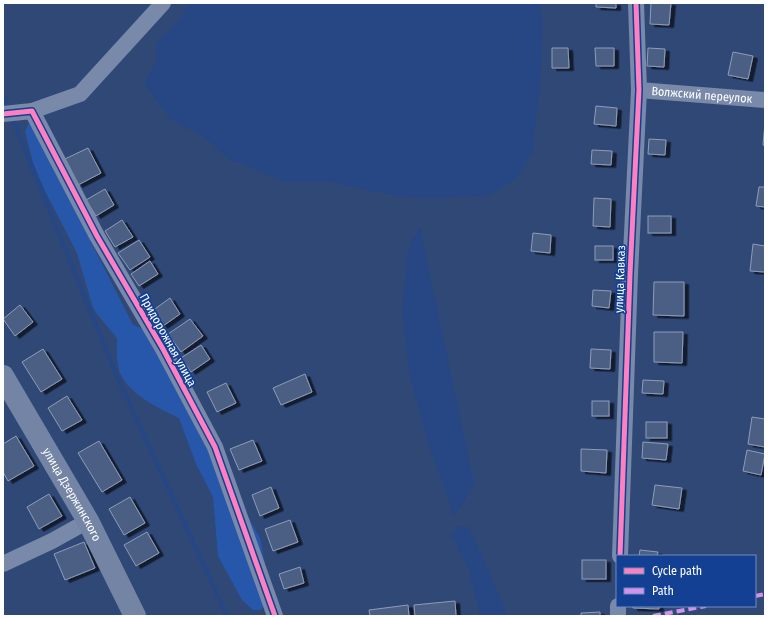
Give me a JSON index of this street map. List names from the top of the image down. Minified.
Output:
{"streets":{"main road":["улица Дзержинского"],"street":["Волжский переулок","улица Кавказ","Придорожная улица"]},"crossings":[["Волжский переулок","улица Кавказ"]],"legend":["Cycle path","Path"]}
